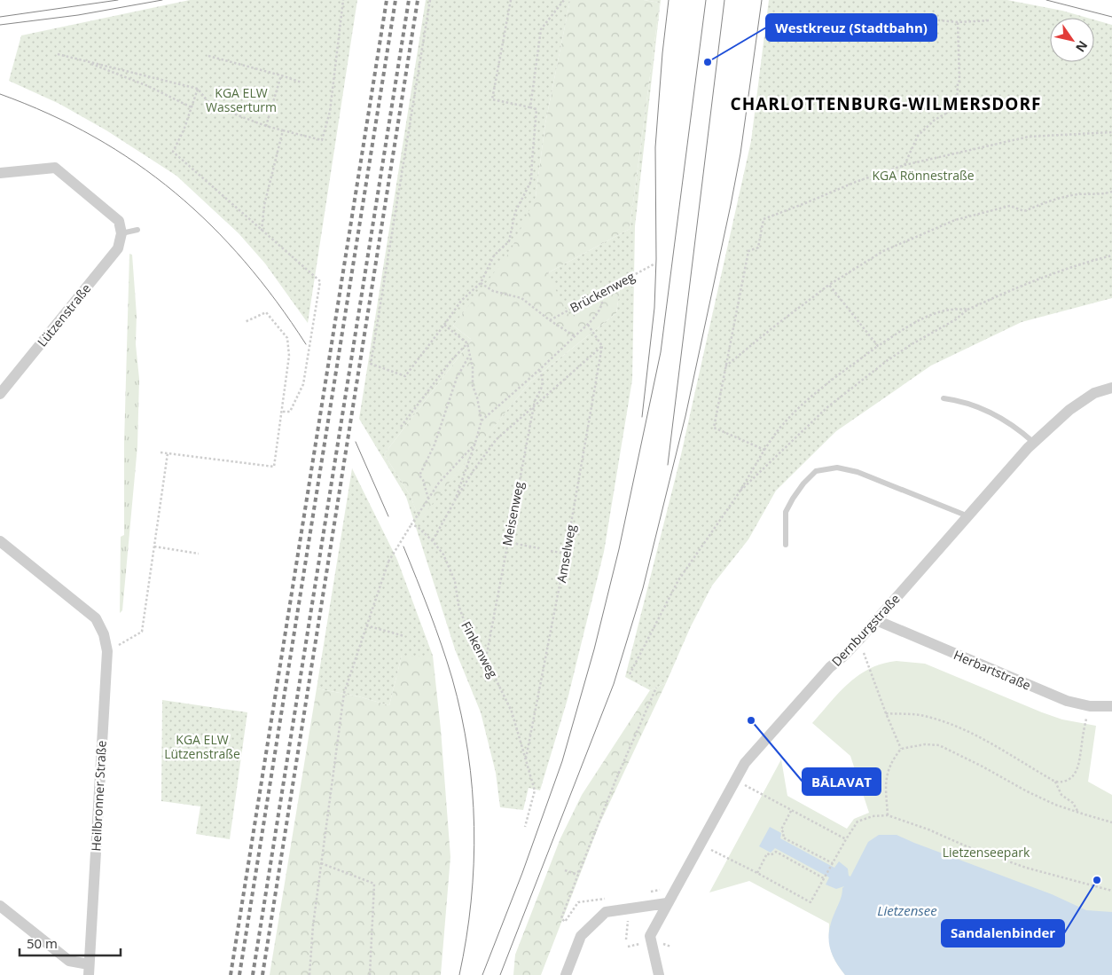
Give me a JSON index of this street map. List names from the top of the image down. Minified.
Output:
{"streets":{"street":["Lützenstraße","Dernburgstraße","Herbartstraße","Heilbronner Straße"],"path":["Brückenweg","Meisenweg","Amselweg","Finkenweg"]},"crossings":[["Meisenweg","Finkenweg"],["Amselweg","Finkenweg"],["Dernburgstraße","Herbartstraße"]],"districts":["CHARLOTTENBURG-WILMERSDORF"],"water":["Lietzensee"],"parks":["KGA ELW Wasserturm","KGA Rönnestraße","KGA ELW Lützenstraße","Lietzenseepark"],"places":["Westkreuz (Stadtbahn)","BĀLAVAT","Sandalenbinder"],"scale_bar":"50 m","north":"bottom right"}
